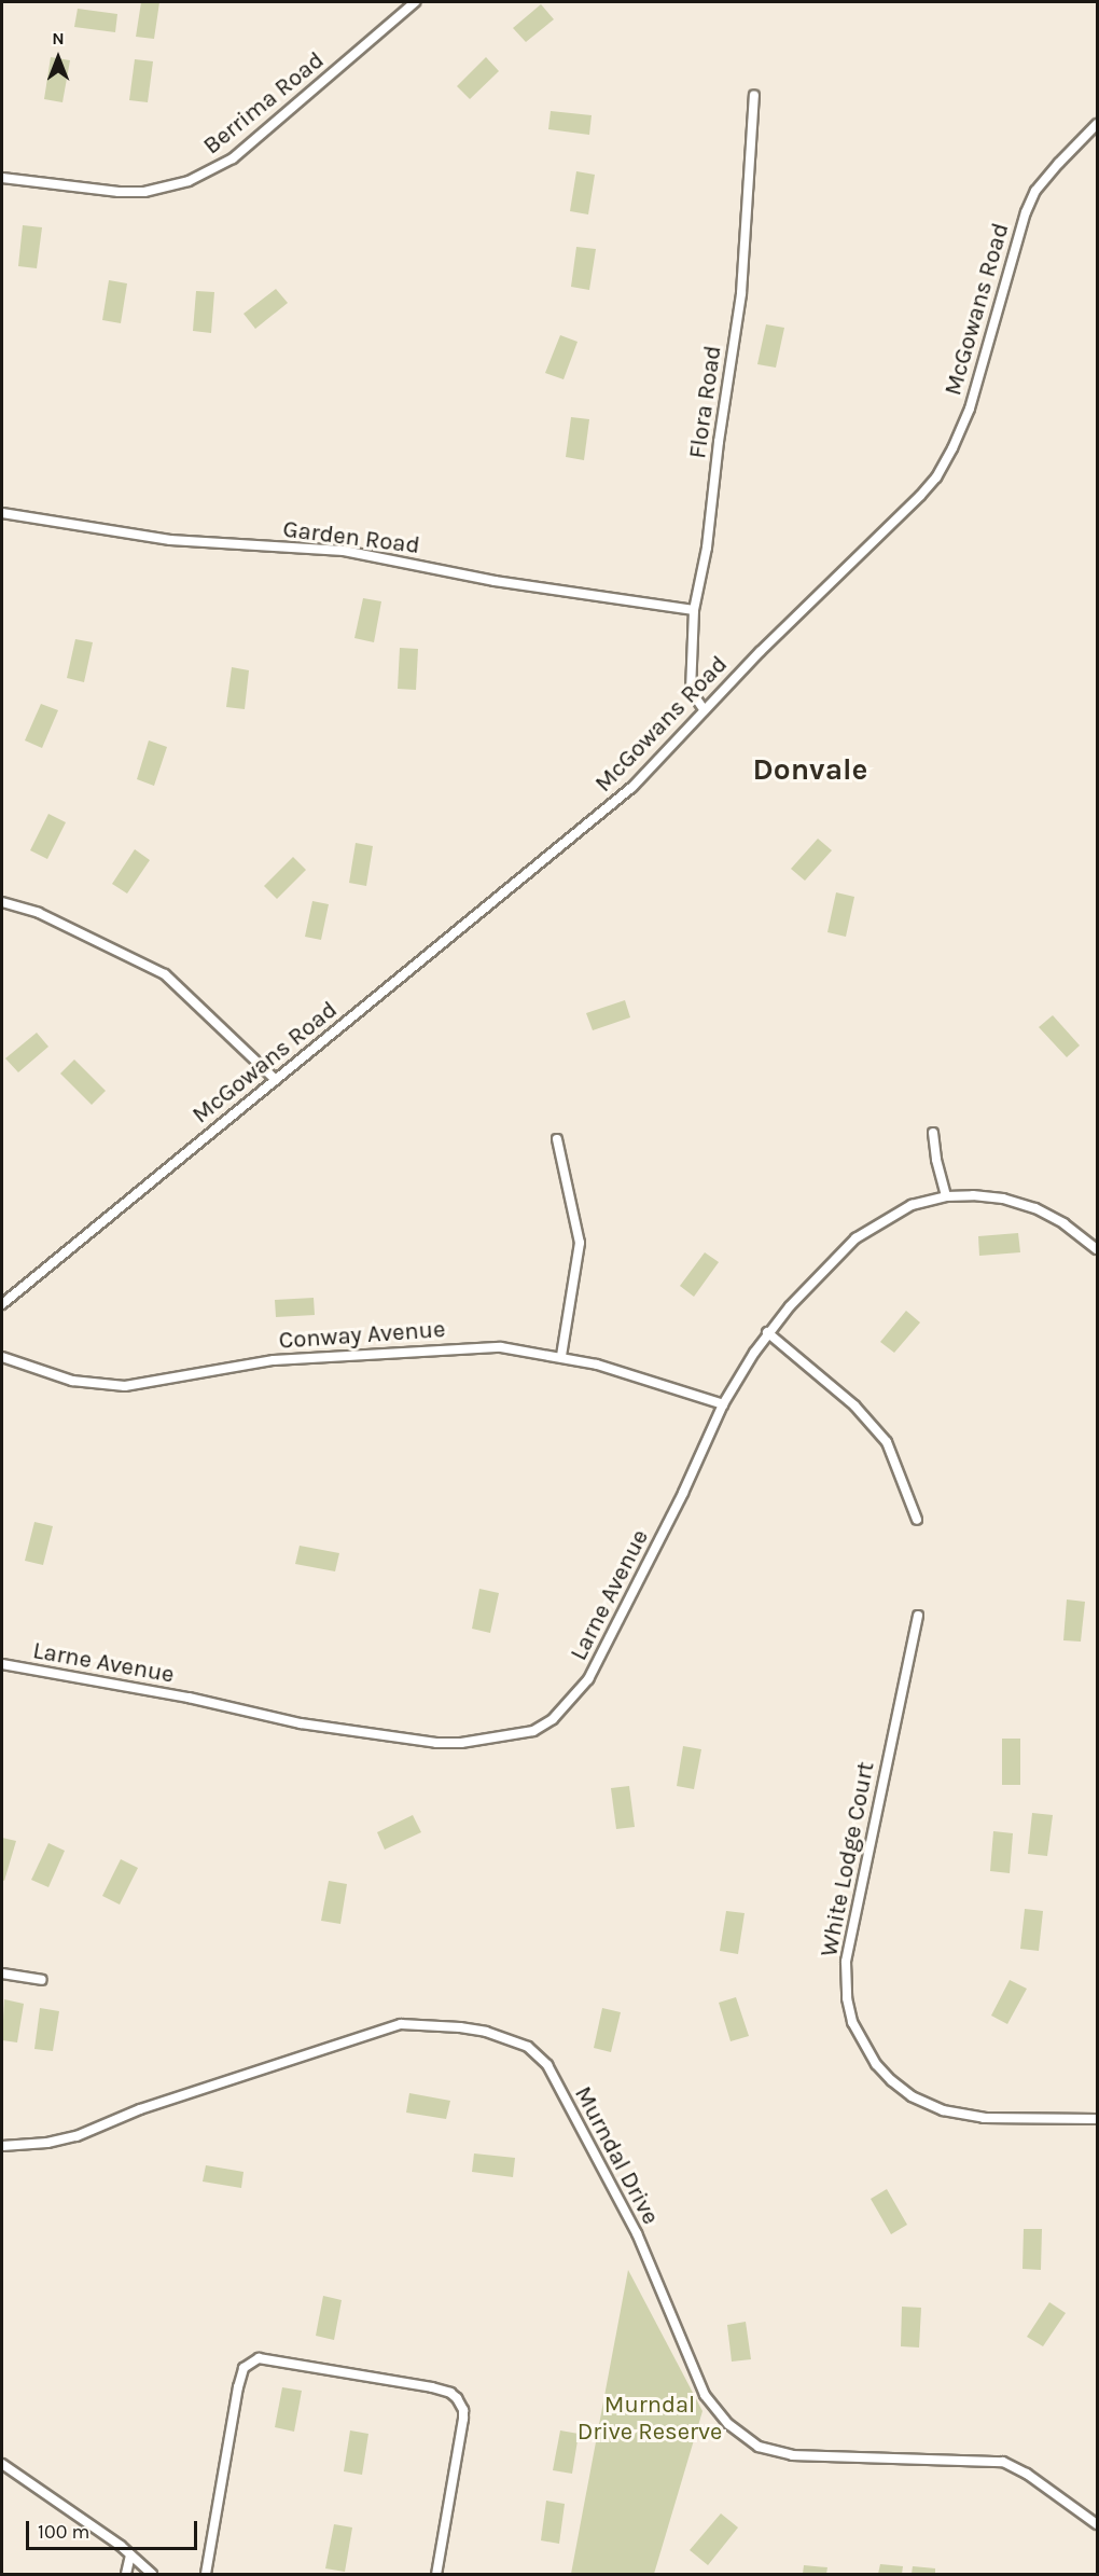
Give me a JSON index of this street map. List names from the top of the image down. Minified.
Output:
{"streets":{"street":["Berrima Road","McGowans Road","Flora Road","Garden Road","Conway Avenue","Larne Avenue","White Lodge Court","Murndal Drive"]},"crossings":[["McGowans Road","Flora Road"],["Flora Road","Garden Road"],["Conway Avenue","Larne Avenue"]],"districts":["Donvale"],"parks":["Murndal Drive Reserve"],"scale_bar":"100 m","north":"top"}
